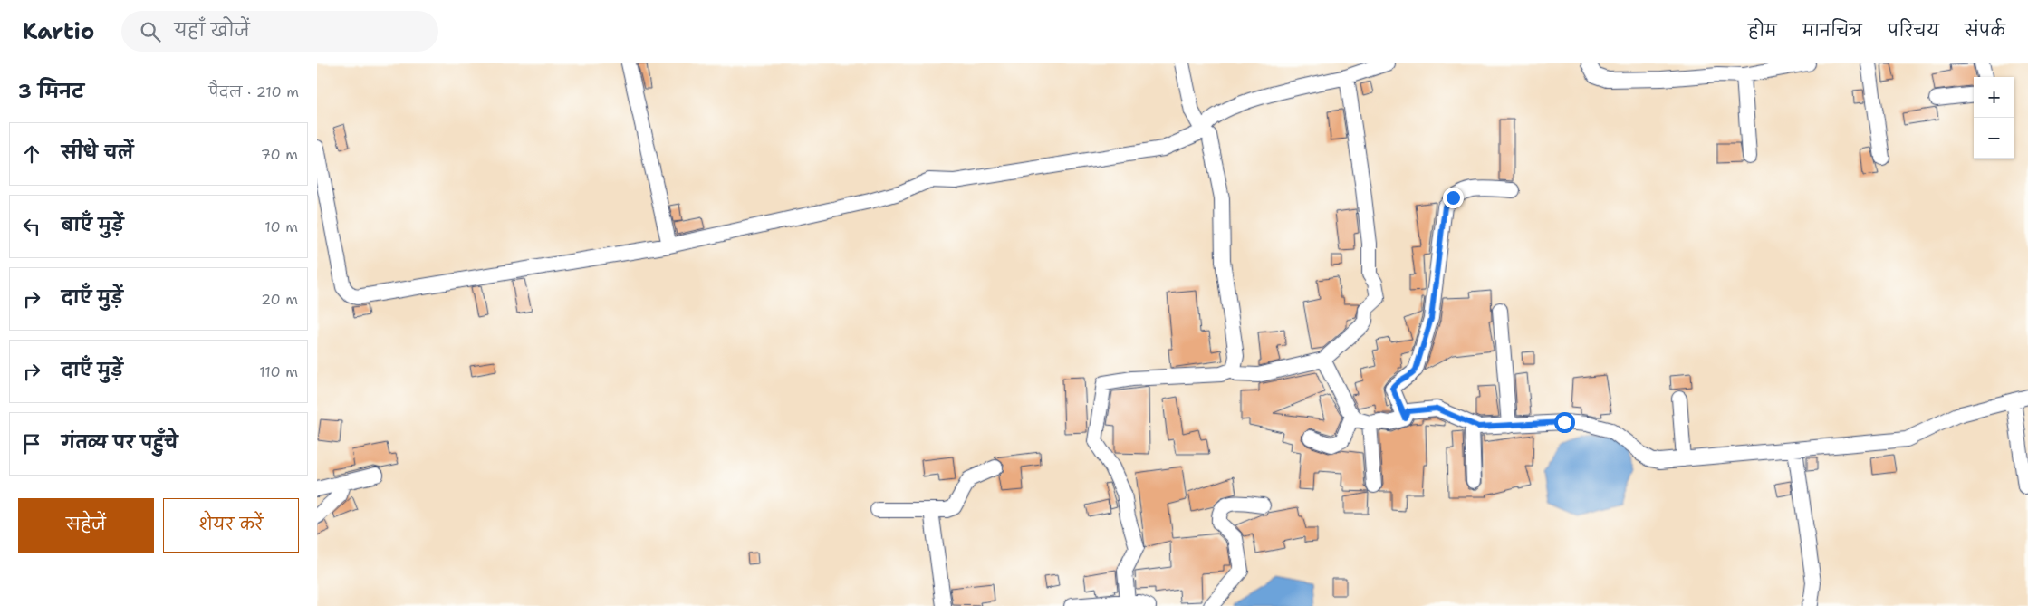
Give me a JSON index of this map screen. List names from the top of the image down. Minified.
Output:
{"page":{"header":"Kartio","search":"यहाँ खोजें","nav":["होम","मानचित्र","परिचय","संपर्क"],"heading":["3 मिनट","पैदल · 210 m"],"map_buttons":["+","−"],"list":[["सीधे चलें","70 m"],["बाएँ मुड़ें","10 m"],["दाएँ मुड़ें","20 m"],["दाएँ मुड़ें","110 m"],"गंतव्य पर पहुँचे"],"buttons":["सहेजें","शेयर करें"]}}
